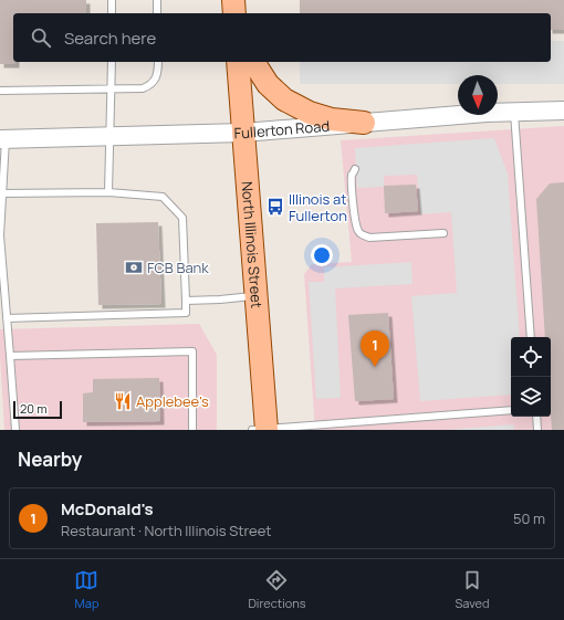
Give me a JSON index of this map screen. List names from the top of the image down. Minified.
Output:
{"streets":{"main road":["North Illinois Street"],"street":["Fullerton Road"]},"crossings":[["Fullerton Road","North Illinois Street"]],"places":{"bus stop":["Illinois at Fullerton"],"bank":["FCB Bank"],"restaurant":["Applebee's"]},"scale_bar":"20 m","north":"bottom","page":{"search":"Search here","pins":"1","scale":"20 m","heading":"Nearby","list":[{"mark":"1","name":"McDonald's","note":"Restaurant · North Illinois Street","value":"50 m"}],"nav":["Map","Directions","Saved"]}}
